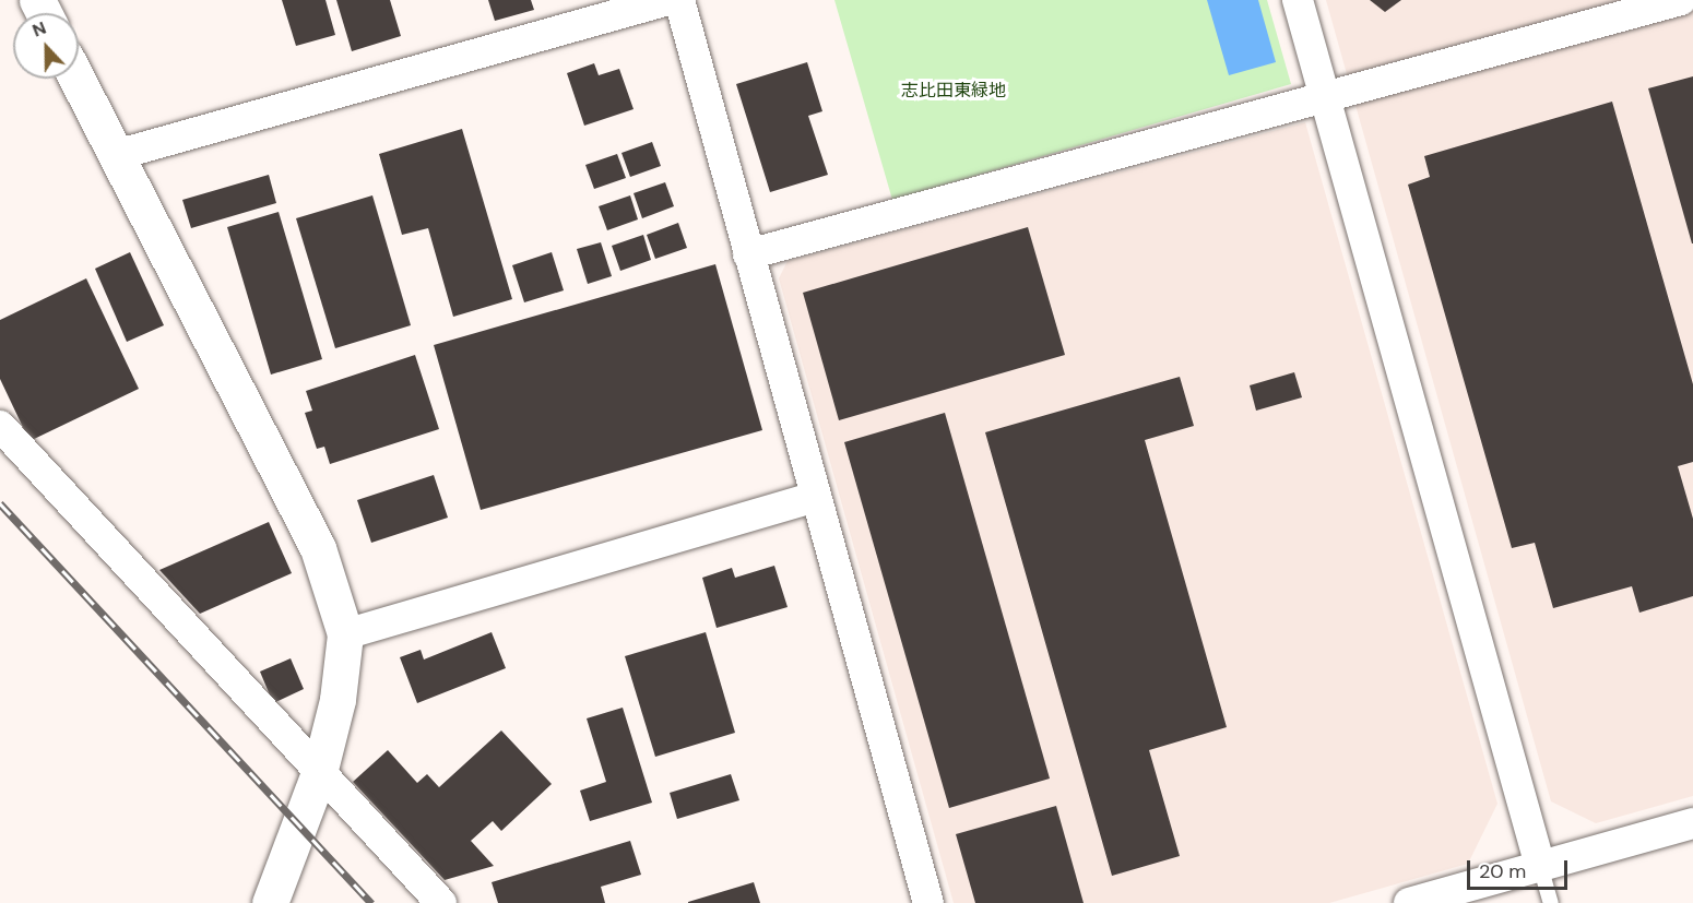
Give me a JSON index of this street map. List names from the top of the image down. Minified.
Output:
{"parks":["志比田東緑地"],"scale_bar":"20 m","north":"top"}
